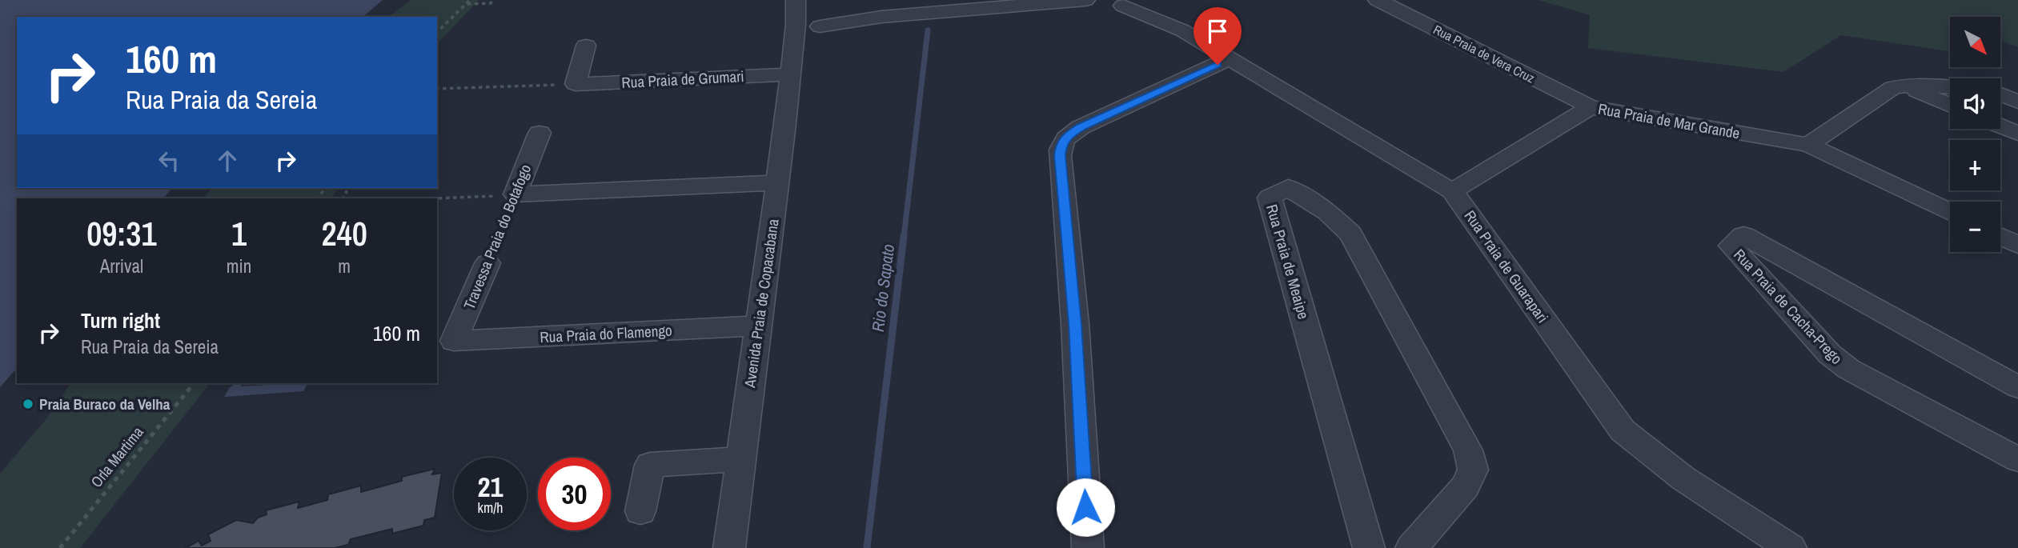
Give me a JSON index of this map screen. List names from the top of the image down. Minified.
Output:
{"streets":{"street":["Rua Praia de Vera Cruz","Rua Praia de Grumari","Rua Praia de Mar Grande","Travessa Praia do Botafogo","Rua Praia de Meaipe","Rua Praia de Guarapari","Avenida Praia de Copacabana","Rua Praia de Cacha-Prego","Rua Praia do Flamengo"],"path":["Orla Martima"]},"crossings":[["Rua Praia de Vera Cruz","Rua Praia de Mar Grande"],["Rua Praia de Grumari","Avenida Praia de Copacabana"],["Rua Praia de Mar Grande","Rua Praia de Guarapari"],["Travessa Praia do Botafogo","Rua Praia do Flamengo"],["Avenida Praia de Copacabana","Rua Praia do Flamengo"]],"water":["Rio do Sapato"],"places":["Praia Buraco da Velha"],"north":"bottom right","page":{"map_buttons":["+","−"],"turn":["160 m","Rua Praia da Sereia"],"eta":["09:31","Arrival","1","min","240","m"],"list":[{"name":"Turn right","note":"Rua Praia da Sereia","value":"160 m"}],"speed":"21 km/h","limit":"30"}}
